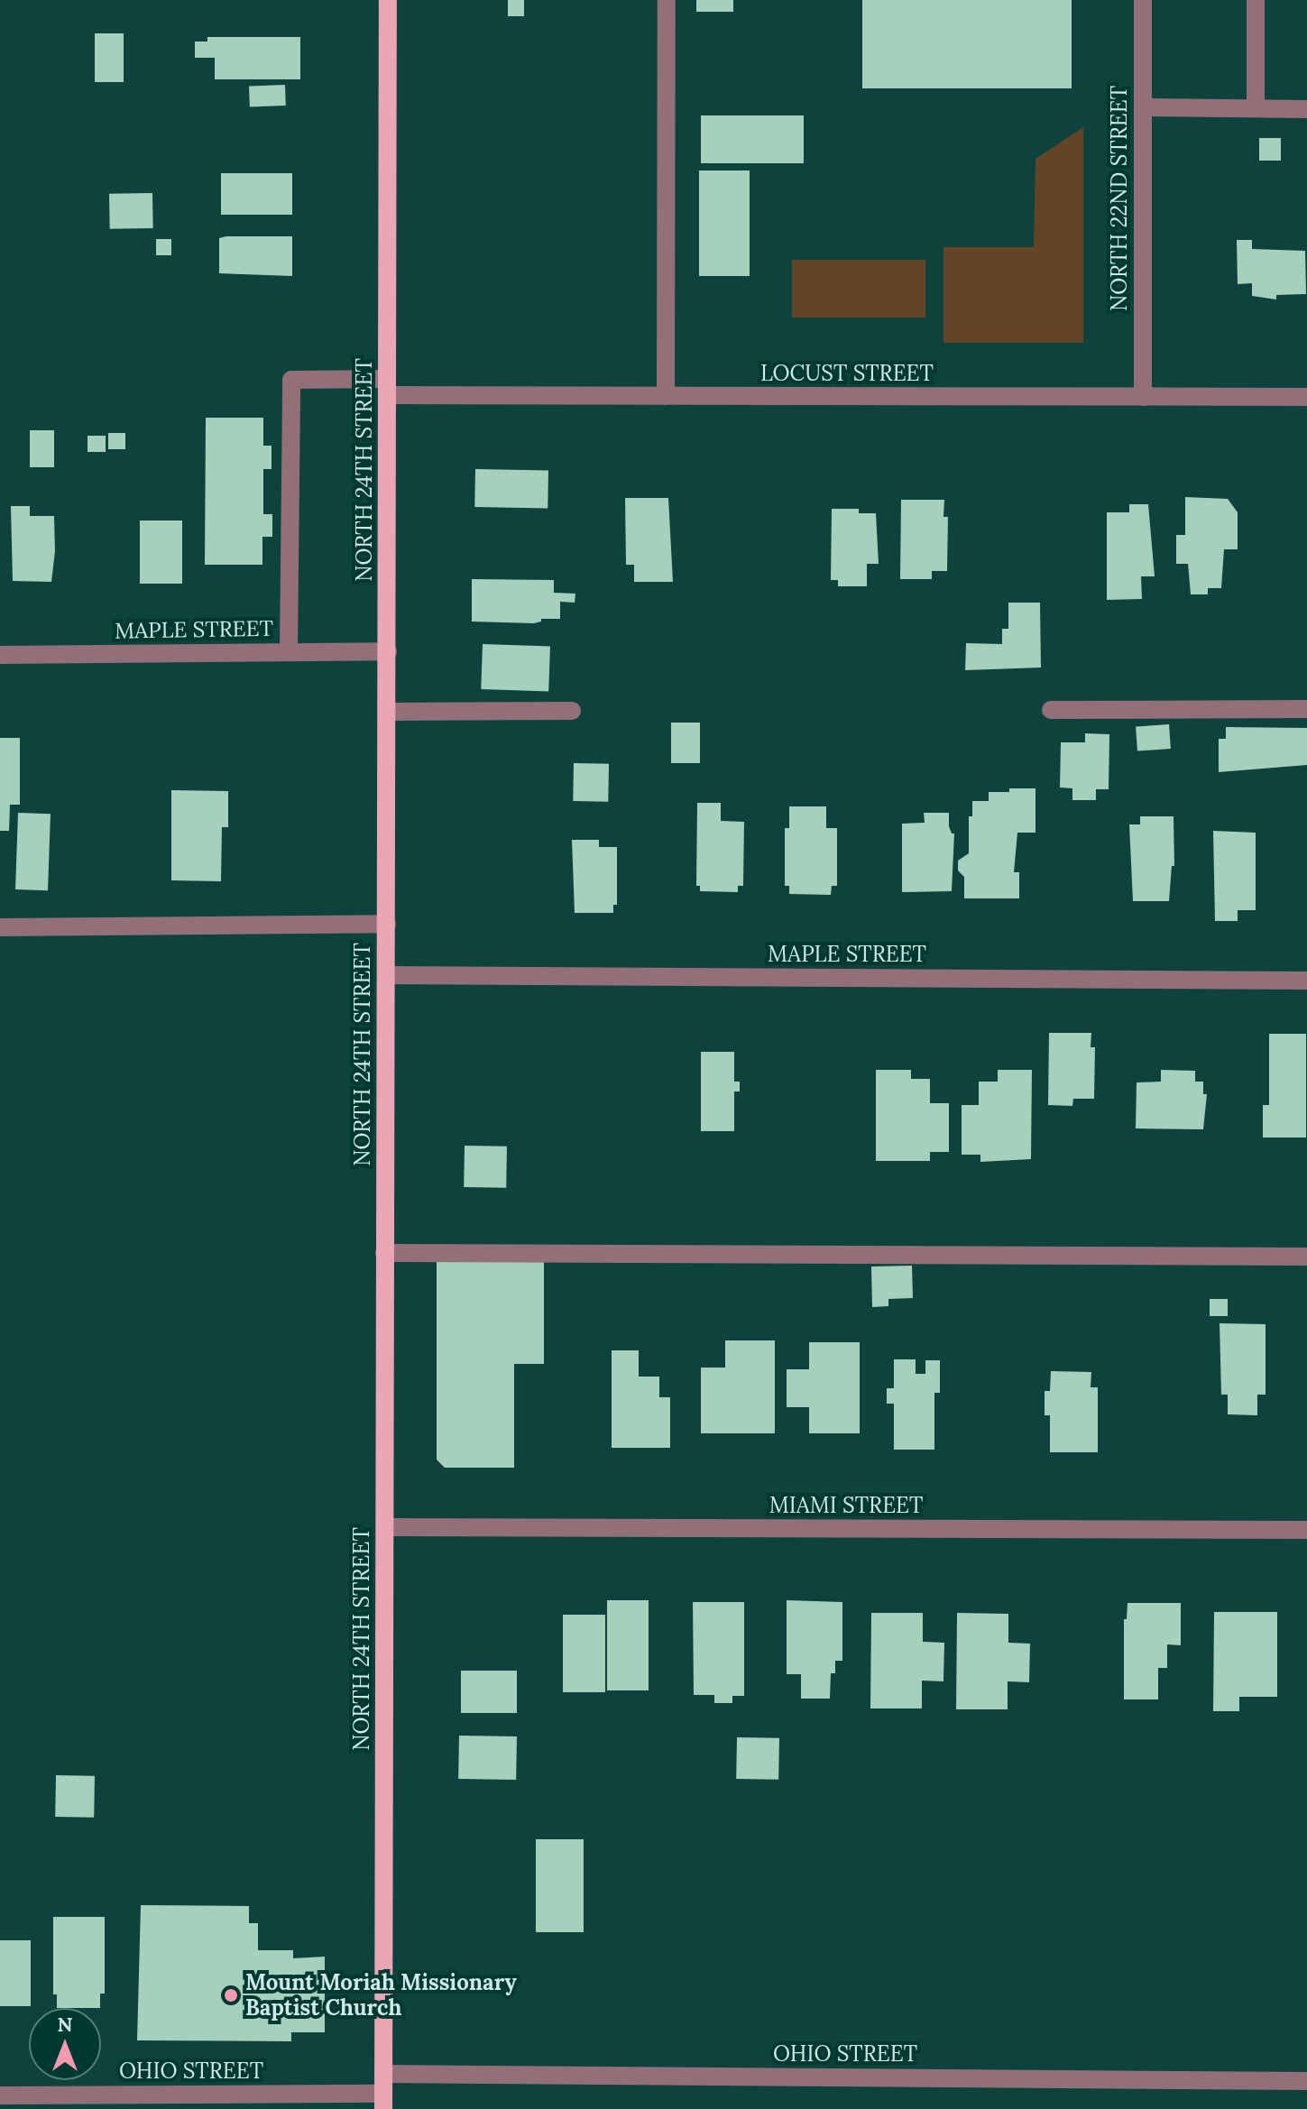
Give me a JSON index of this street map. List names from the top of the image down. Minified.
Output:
{"streets":{"main road":["NORTH 24TH STREET"],"street":["NORTH 22ND STREET","LOCUST STREET","MAPLE STREET","MIAMI STREET","OHIO STREET"]},"crossings":[["NORTH 22ND STREET","LOCUST STREET"],["LOCUST STREET","NORTH 24TH STREET"],["LOCUST STREET","MAPLE STREET"],["NORTH 24TH STREET","MAPLE STREET"],["NORTH 24TH STREET","MIAMI STREET"],["NORTH 24TH STREET","OHIO STREET"]],"places":["Mount Moriah Missionary Baptist Church"],"north":"top"}
